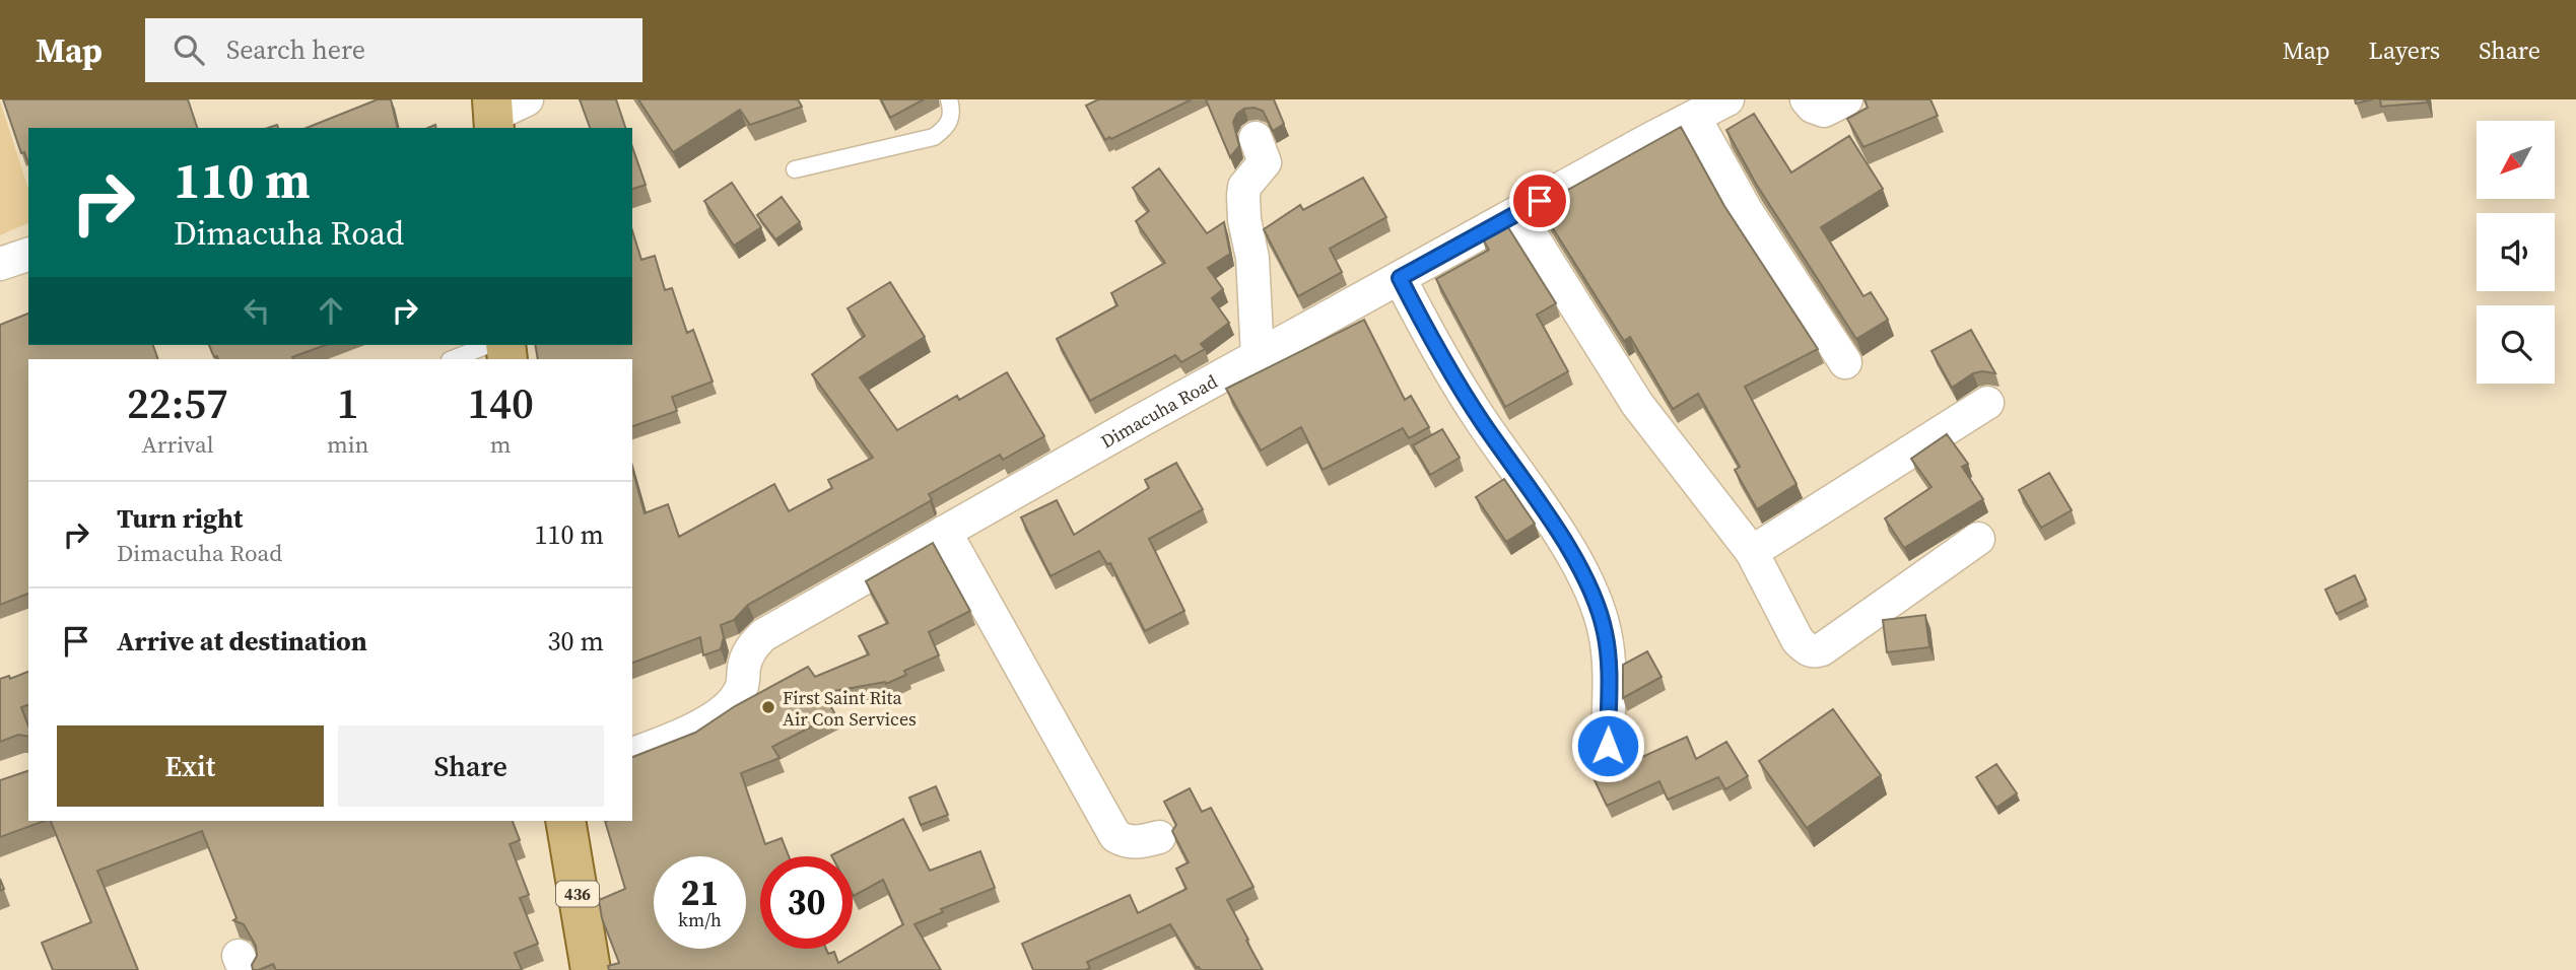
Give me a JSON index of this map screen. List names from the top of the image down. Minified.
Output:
{"streets":{"main road":["436"],"street":["Dimacuha Road"]},"places":["First Saint Rita Air Con Services"],"north":"bottom left","page":{"header":"Map","search":"Search here","nav":["Map","Layers","Share"],"turn":["110 m","Dimacuha Road"],"eta":["22:57","Arrival","1","min","140","m"],"list":[{"name":"Turn right","note":"Dimacuha Road","value":"110 m"},{"name":"Arrive at destination","value":"30 m"}],"buttons":["Exit","Share"],"speed":"21 km/h","limit":"30"}}
